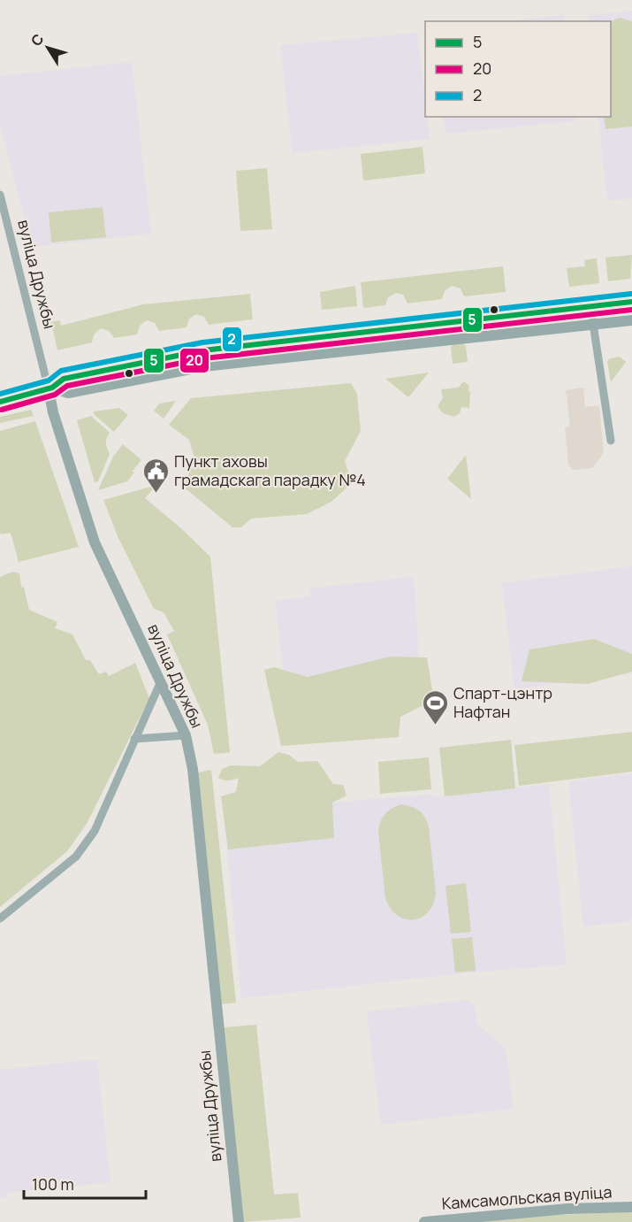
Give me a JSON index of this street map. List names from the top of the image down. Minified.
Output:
{"streets":{"main road":["вуліца Дружбы","Камсамольская вуліца"]},"places":{"public building":["Пункт аховы грамадскага парадку №4"],"sports":["Спарт-цэнтр Нафтан"]},"lines":["transit line 2","transit line 5","transit line 20"],"legend":["5","20","2"],"scale_bar":"100 m","north":"top left"}
